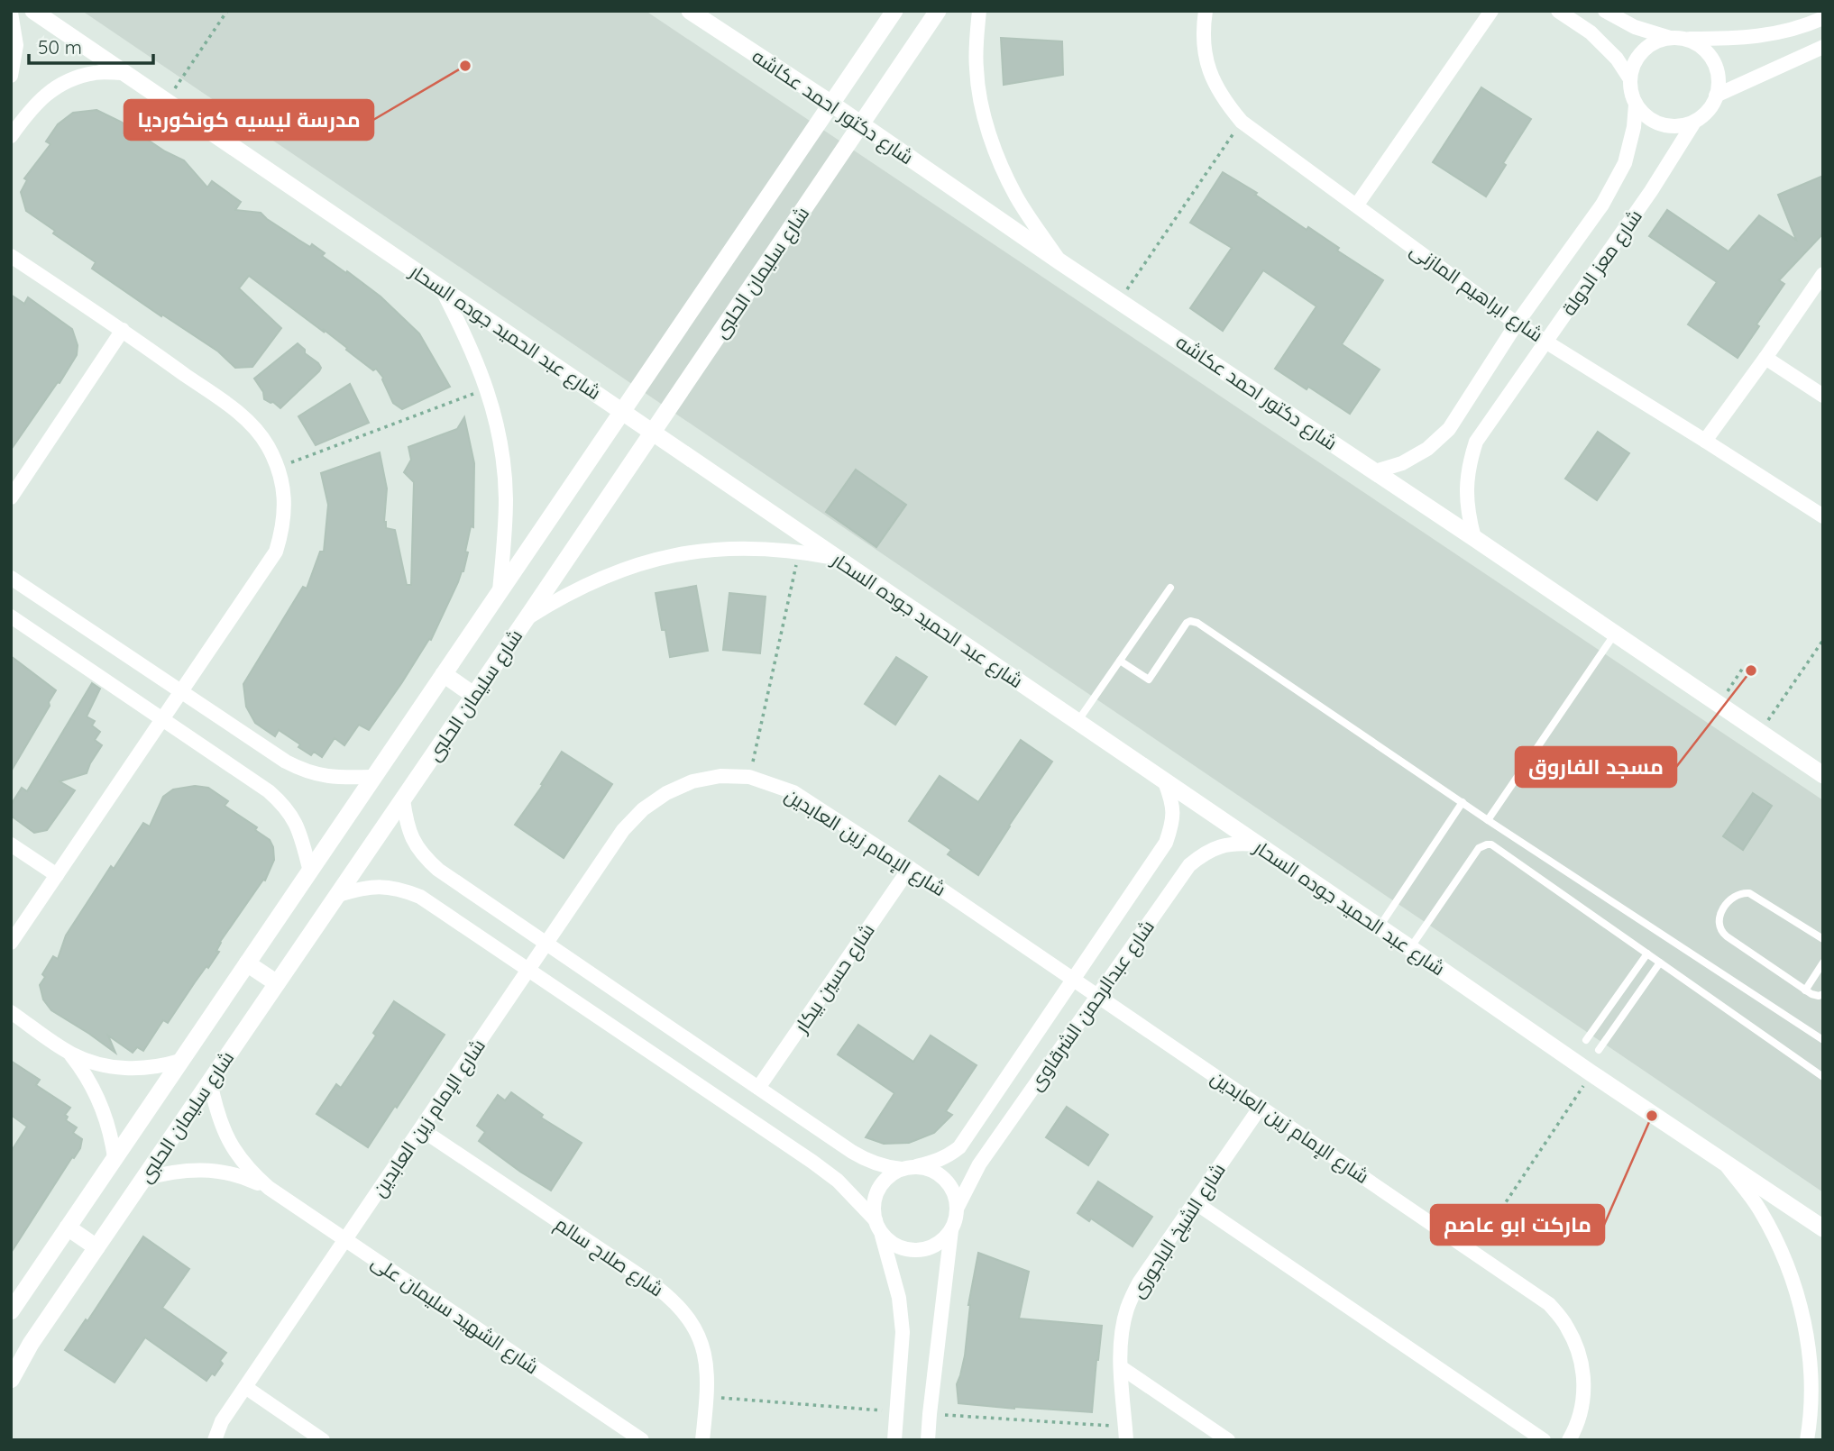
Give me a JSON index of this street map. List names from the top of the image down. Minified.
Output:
{"streets":{"street":["شارع دكتور احمد عكاشه","شارع معز الدولة","شارع سليمان الحلبى","شارع ابراهيم المازنى","شارع عبد الحميد جوده السحار","شارع الإمام زين العابدين","شارع حسين بيكار","شارع عبدالرحمن الشرقاوى","شارع الشيخ الباجورى","شارع صلاح سالم","شارع الشهيد سليمان على"]},"crossings":[["شارع دكتور احمد عكاشه","شارع معز الدولة"],["شارع دكتور احمد عكاشه","شارع سليمان الحلبى"],["شارع معز الدولة","شارع ابراهيم المازنى"],["شارع سليمان الحلبى","شارع عبد الحميد جوده السحار"],["شارع سليمان الحلبى","شارع الشهيد سليمان على"],["شارع عبد الحميد جوده السحار","شارع عبدالرحمن الشرقاوى"],["شارع الإمام زين العابدين","شارع حسين بيكار"],["شارع الإمام زين العابدين","شارع عبدالرحمن الشرقاوى"],["شارع الإمام زين العابدين","شارع الشيخ الباجورى"],["شارع الإمام زين العابدين","شارع صلاح سالم"],["شارع الإمام زين العابدين","شارع الشهيد سليمان على"]],"places":["مدرسة ليسيه كونكورديا","مسجد الفاروق","ماركت ابو عاصم"],"scale_bar":"50 m"}
